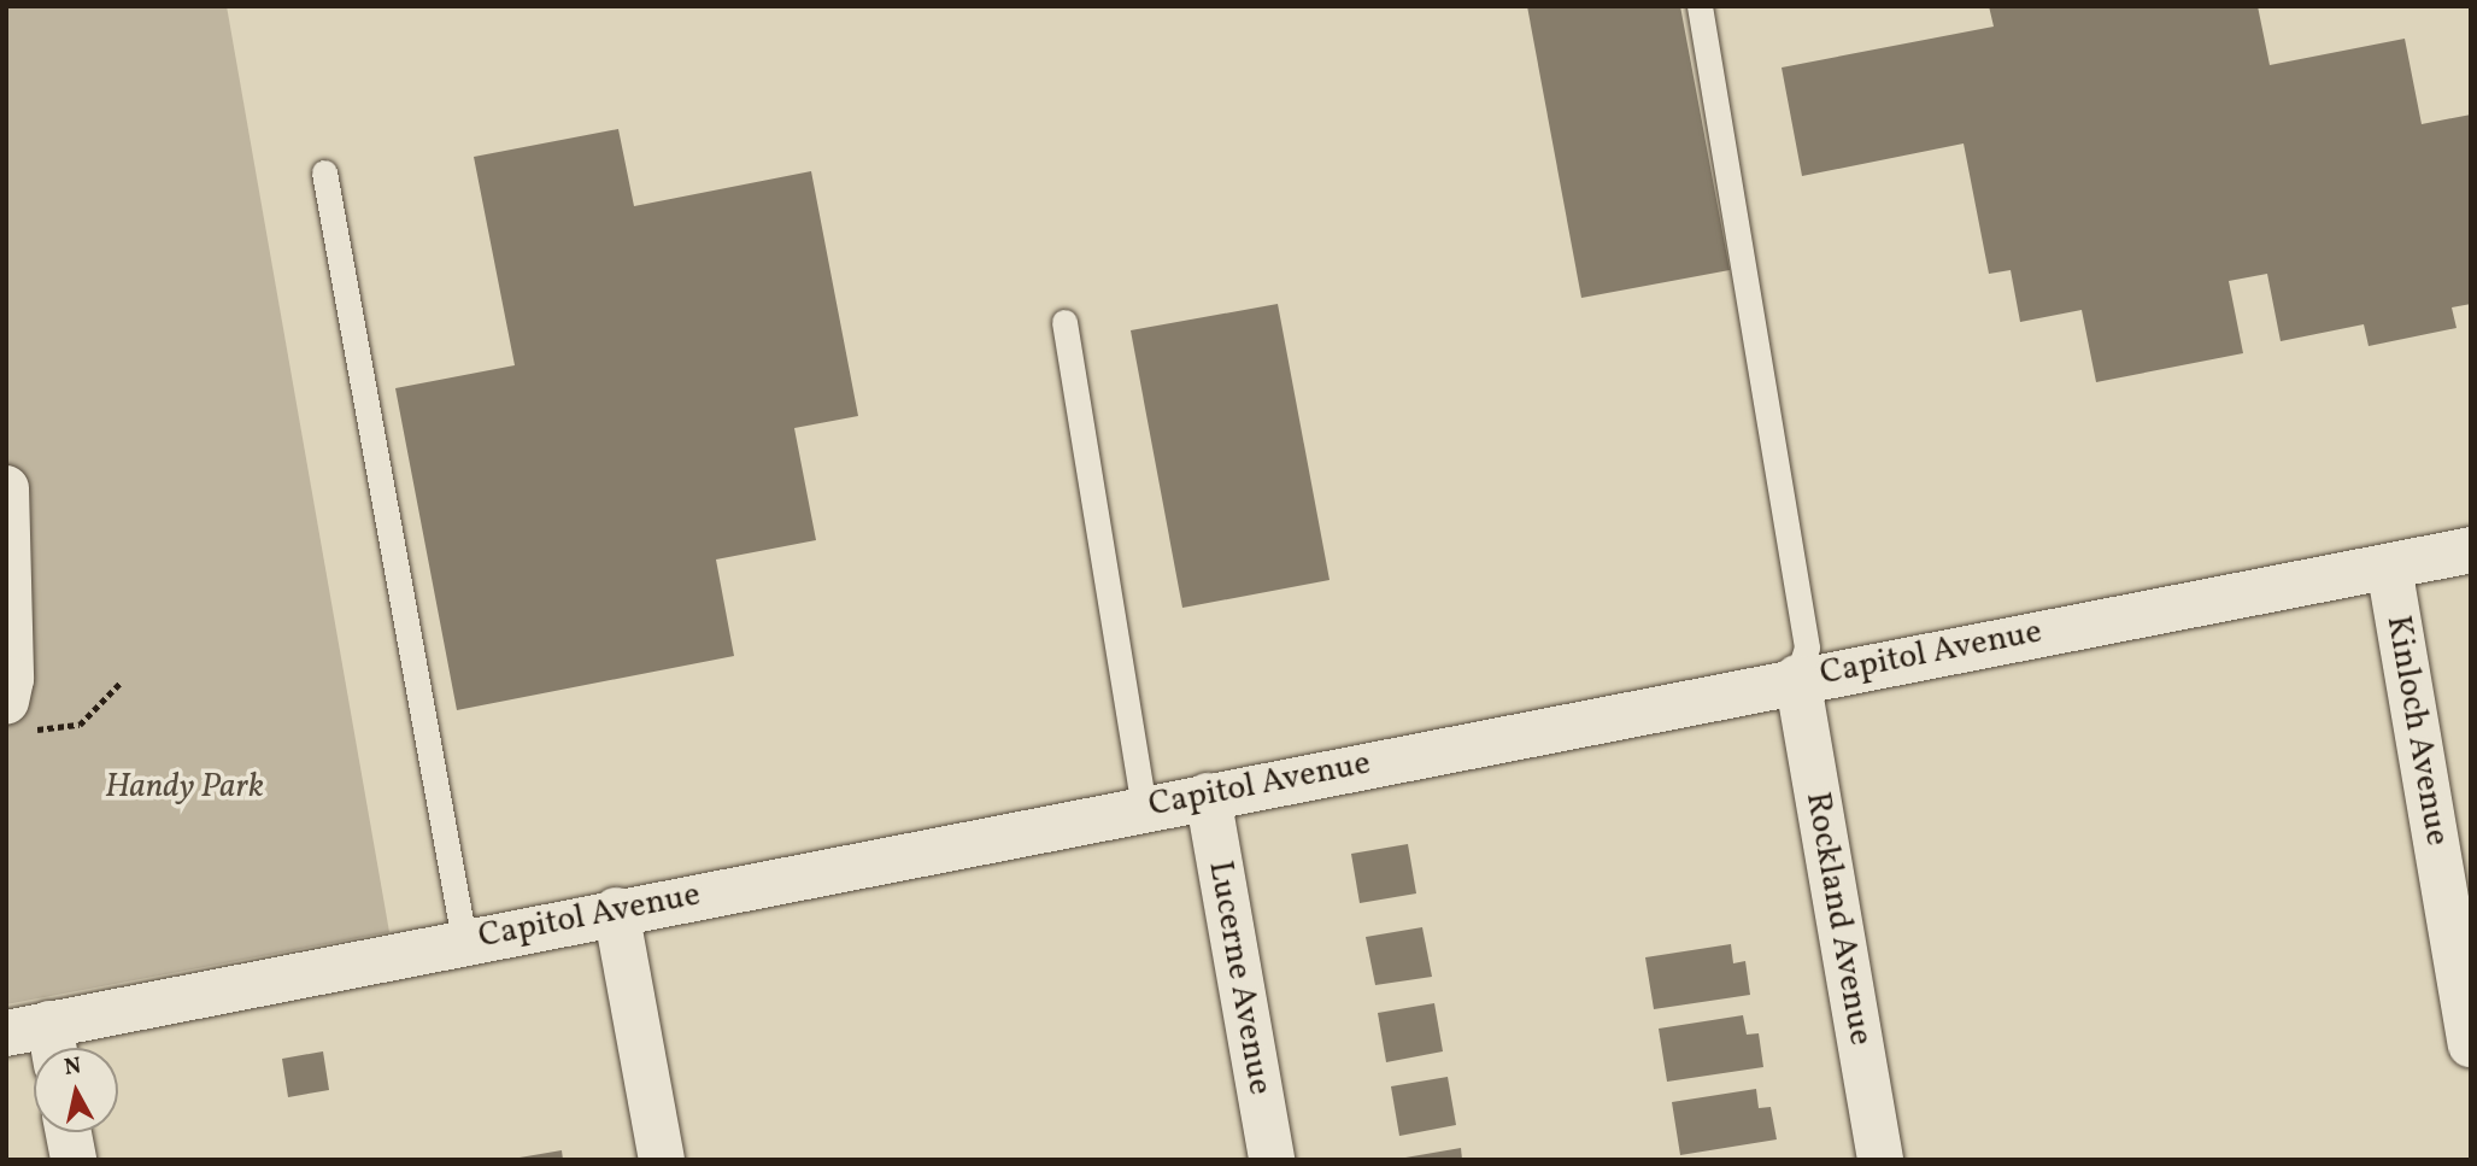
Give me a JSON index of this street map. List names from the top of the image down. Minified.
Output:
{"streets":{"street":["Capitol Avenue","Kinloch Avenue","Rockland Avenue","Lucerne Avenue"]},"crossings":[["Capitol Avenue","Kinloch Avenue"],["Capitol Avenue","Rockland Avenue"],["Capitol Avenue","Lucerne Avenue"]],"parks":["Handy Park"],"north":"top"}
